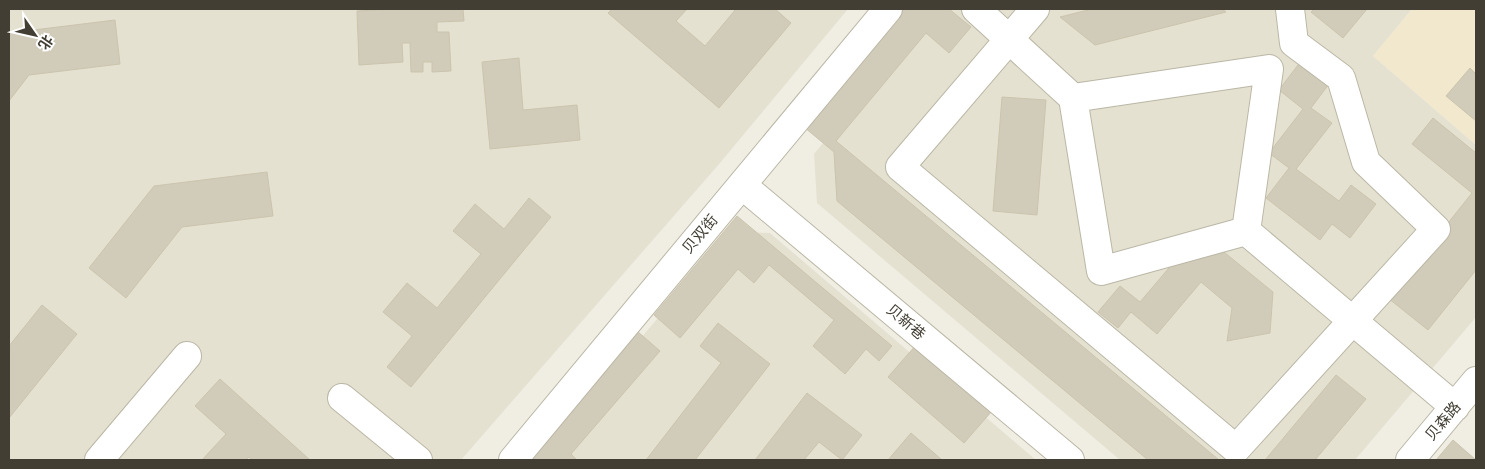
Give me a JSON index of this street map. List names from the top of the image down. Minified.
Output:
{"streets":{"street":["贝双街","贝新巷","贝森路"]},"crossings":[["贝双街","贝新巷"]],"north":"bottom right"}
